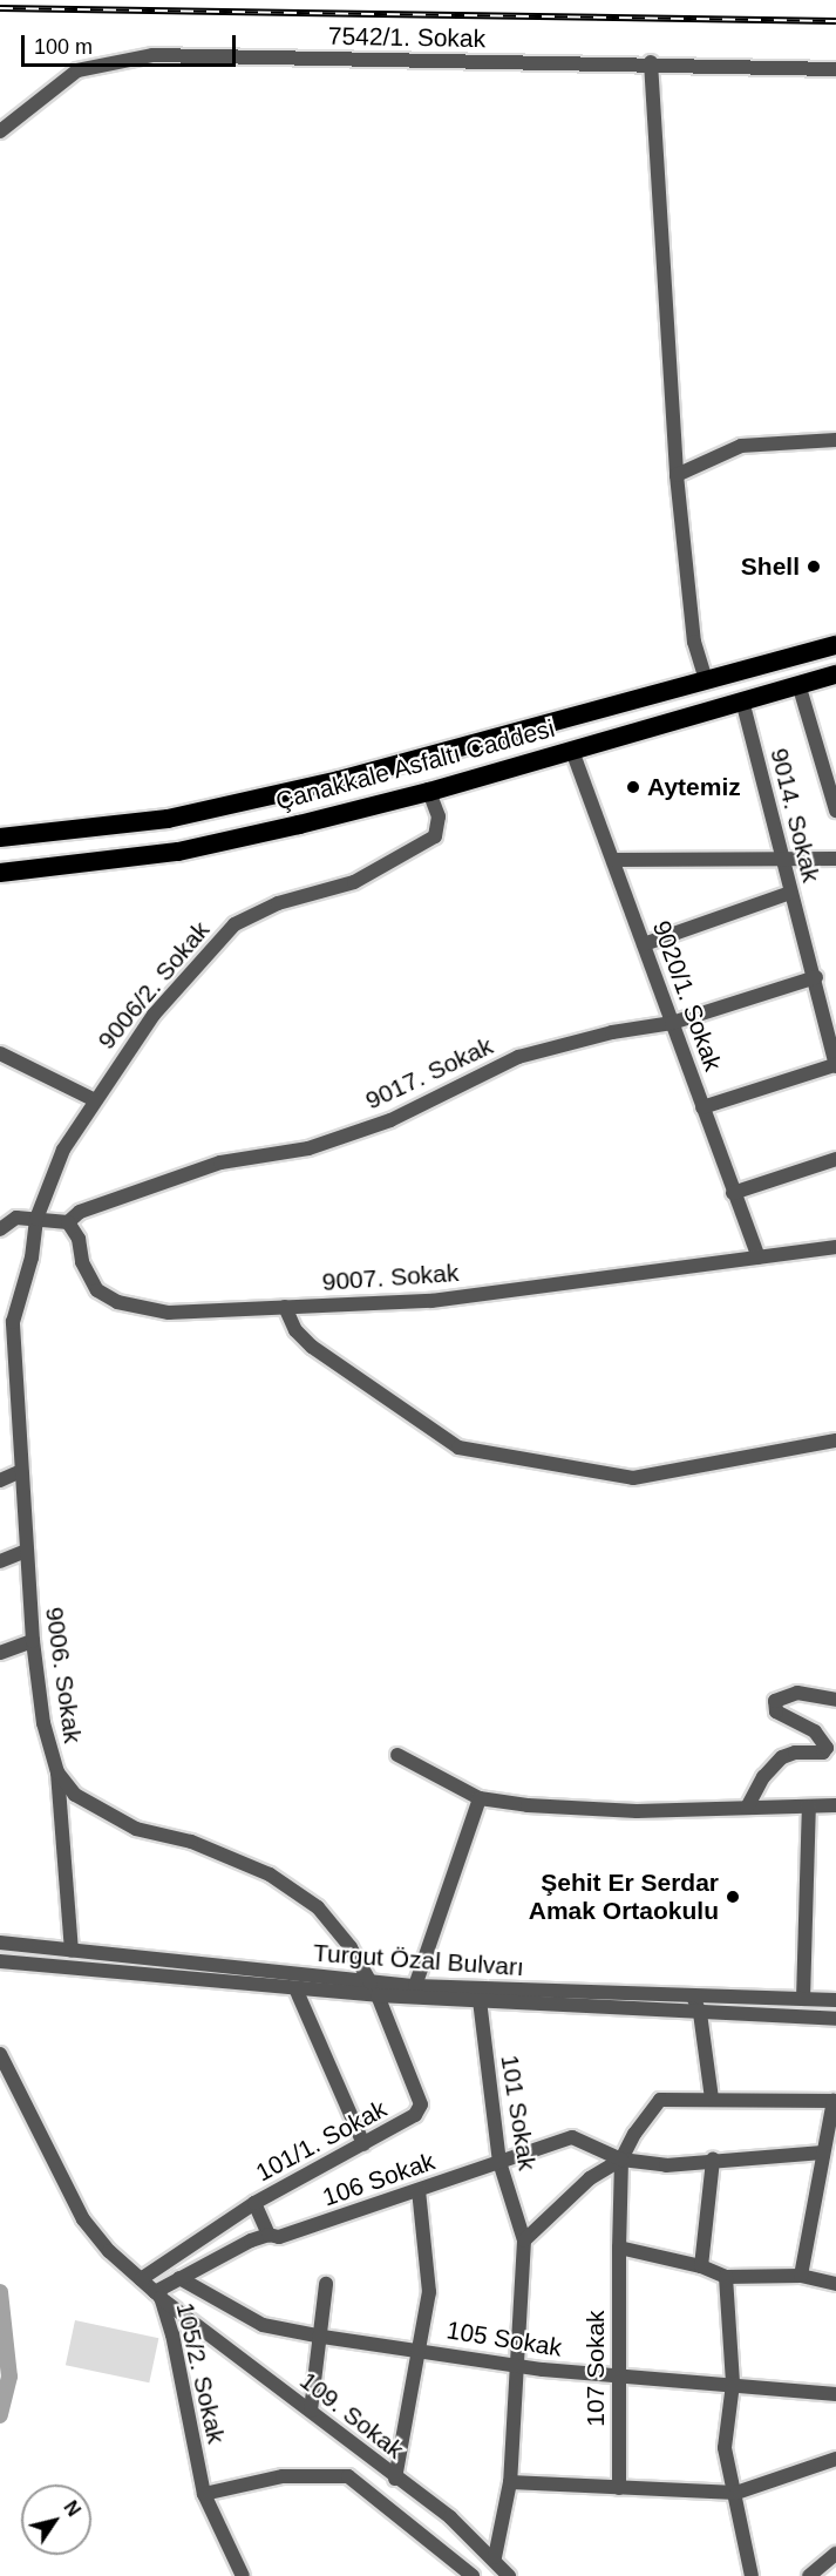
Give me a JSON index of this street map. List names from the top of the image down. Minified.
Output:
{"streets":{"highway":["Çanakkale Asfaltı Caddesi"],"street":["7542/1. Sokak","9014. Sokak","9006/2. Sokak","9020/1. Sokak","9017. Sokak","9007. Sokak","9006. Sokak","Turgut Özal Bulvarı","101 Sokak","101/1. Sokak","106 Sokak","105 Sokak","107 Sokak","105/2. Sokak","109. Sokak"]},"crossings":[["Çanakkale Asfaltı Caddesi","9014. Sokak"],["Çanakkale Asfaltı Caddesi","9006/2. Sokak"],["Çanakkale Asfaltı Caddesi","9020/1. Sokak"],["9014. Sokak","9017. Sokak"],["9006/2. Sokak","9006. Sokak"],["9020/1. Sokak","9017. Sokak"],["9020/1. Sokak","9007. Sokak"],["9017. Sokak","9007. Sokak"],["9006. Sokak","Turgut Özal Bulvarı"],["9006. Sokak","101/1. Sokak"],["Turgut Özal Bulvarı","101 Sokak"],["Turgut Özal Bulvarı","101/1. Sokak"],["101 Sokak","106 Sokak"],["101 Sokak","105 Sokak"],["101 Sokak","109. Sokak"],["101/1. Sokak","105/2. Sokak"],["106 Sokak","105 Sokak"],["106 Sokak","107 Sokak"],["106 Sokak","105/2. Sokak"],["106 Sokak","109. Sokak"],["105 Sokak","107 Sokak"],["105/2. Sokak","109. Sokak"]],"places":["Shell","Aytemiz","Şehit Er Serdar Amak Ortaokulu"],"scale_bar":"100 m","north":"top right"}
